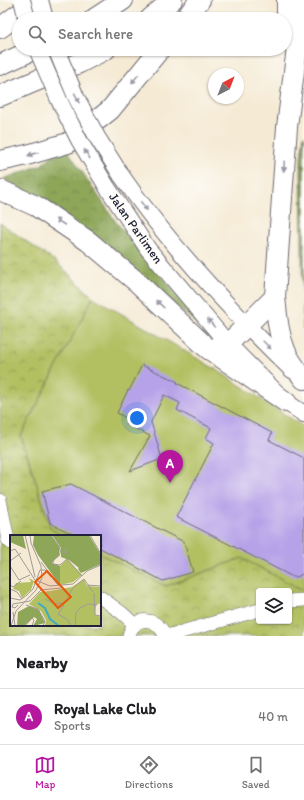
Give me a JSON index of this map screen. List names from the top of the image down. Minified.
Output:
{"streets":{"street":["Jalan Parlimen"]},"north":"top right","page":{"search":"Search here","pins":"A","heading":"Nearby","list":[{"mark":"A","name":"Royal Lake Club","note":"Sports","value":"40 m"}],"nav":["Map","Directions","Saved"]}}
